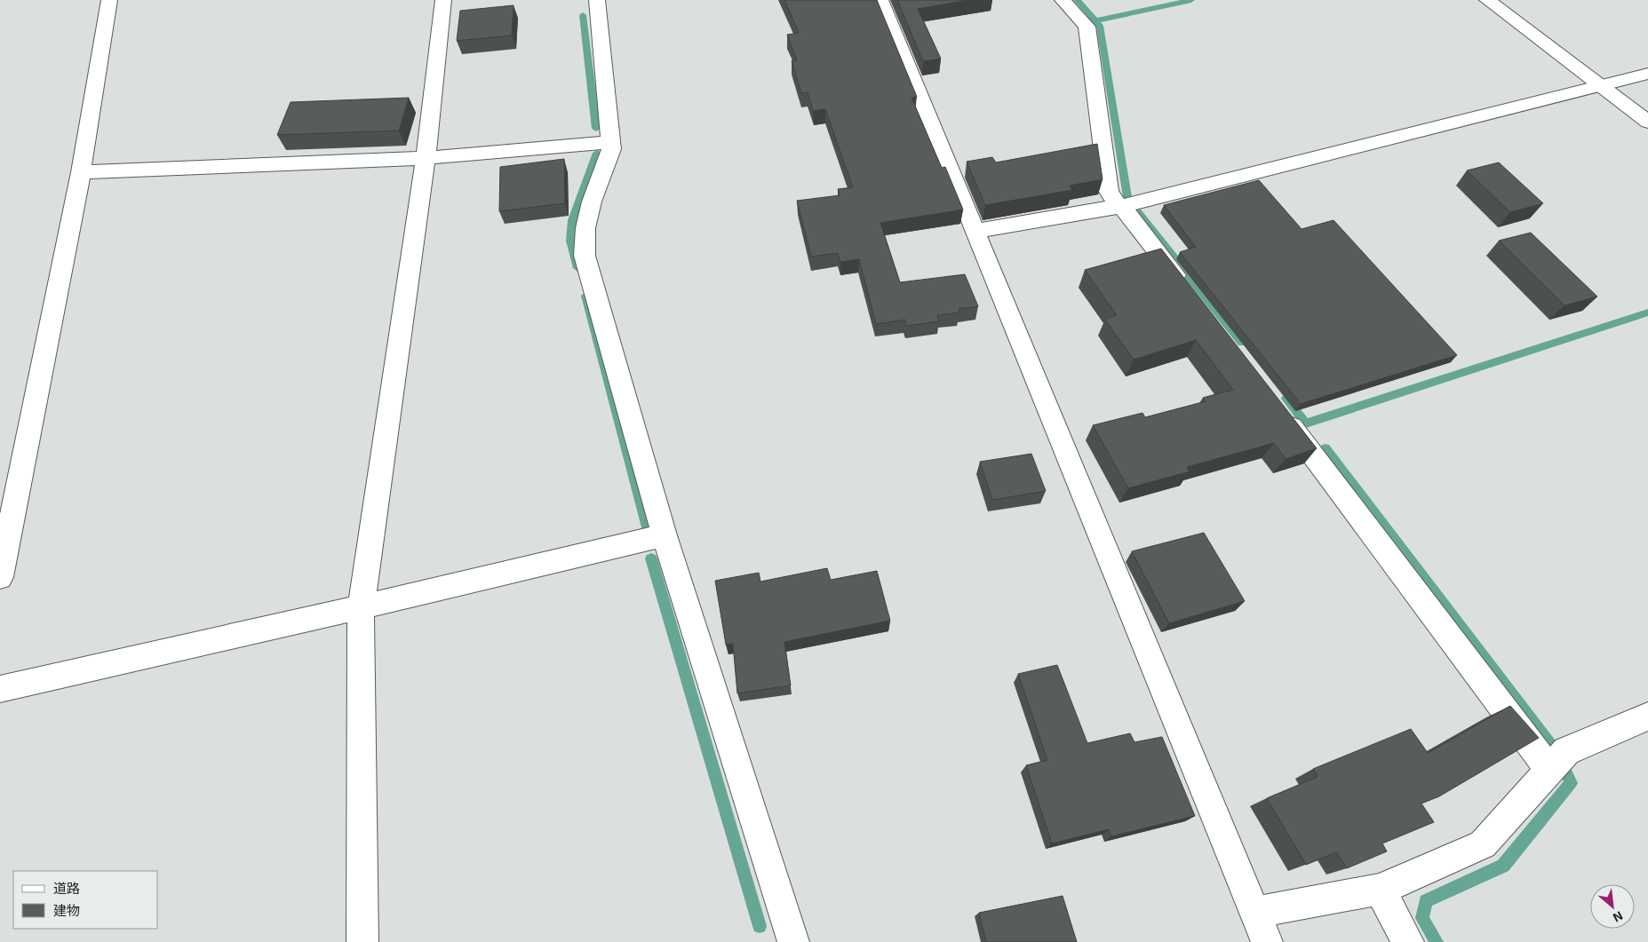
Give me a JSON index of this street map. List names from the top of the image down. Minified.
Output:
{"legend":["道路","建物"],"north":"bottom right"}
